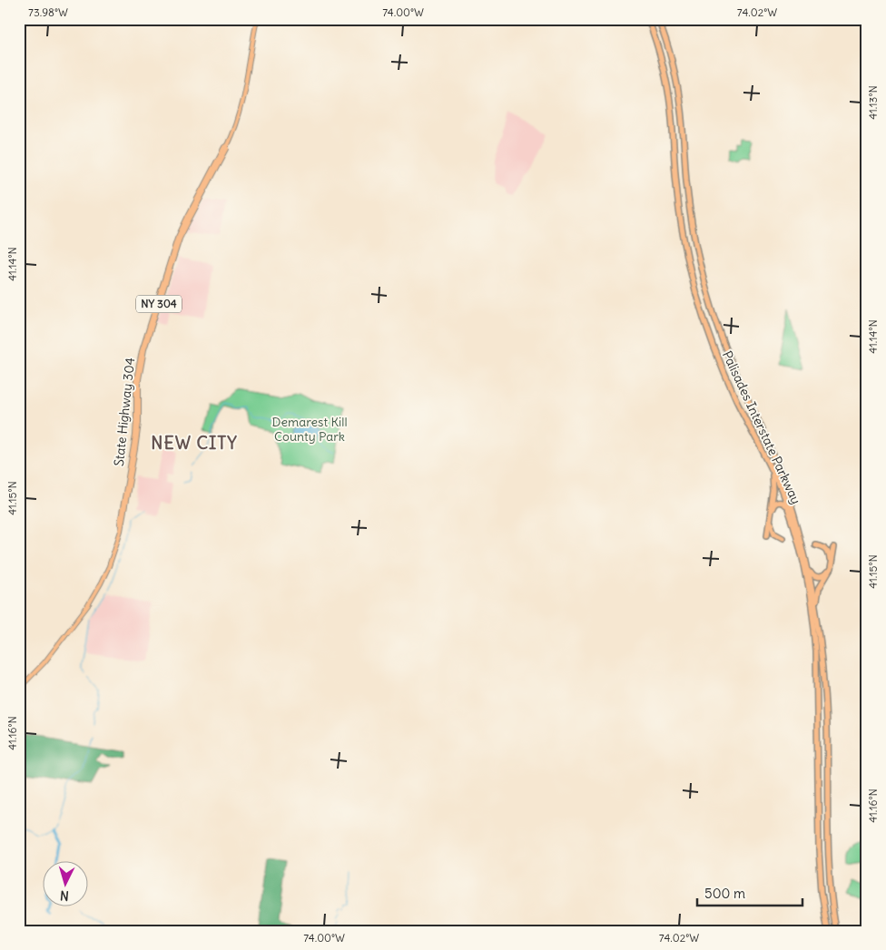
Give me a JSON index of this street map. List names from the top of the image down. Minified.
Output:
{"streets":{"highway":["Palisades Interstate Parkway"],"main road":["NY 304","State Highway 304"]},"districts":["NEW CITY"],"parks":["Demarest Kill County Park"],"scale_bar":"500 m","north":"bottom","coordinates":["73.98°W","74.00°W","74.02°W","41.13°N","41.14°N","41.15°N","41.16°N"]}
